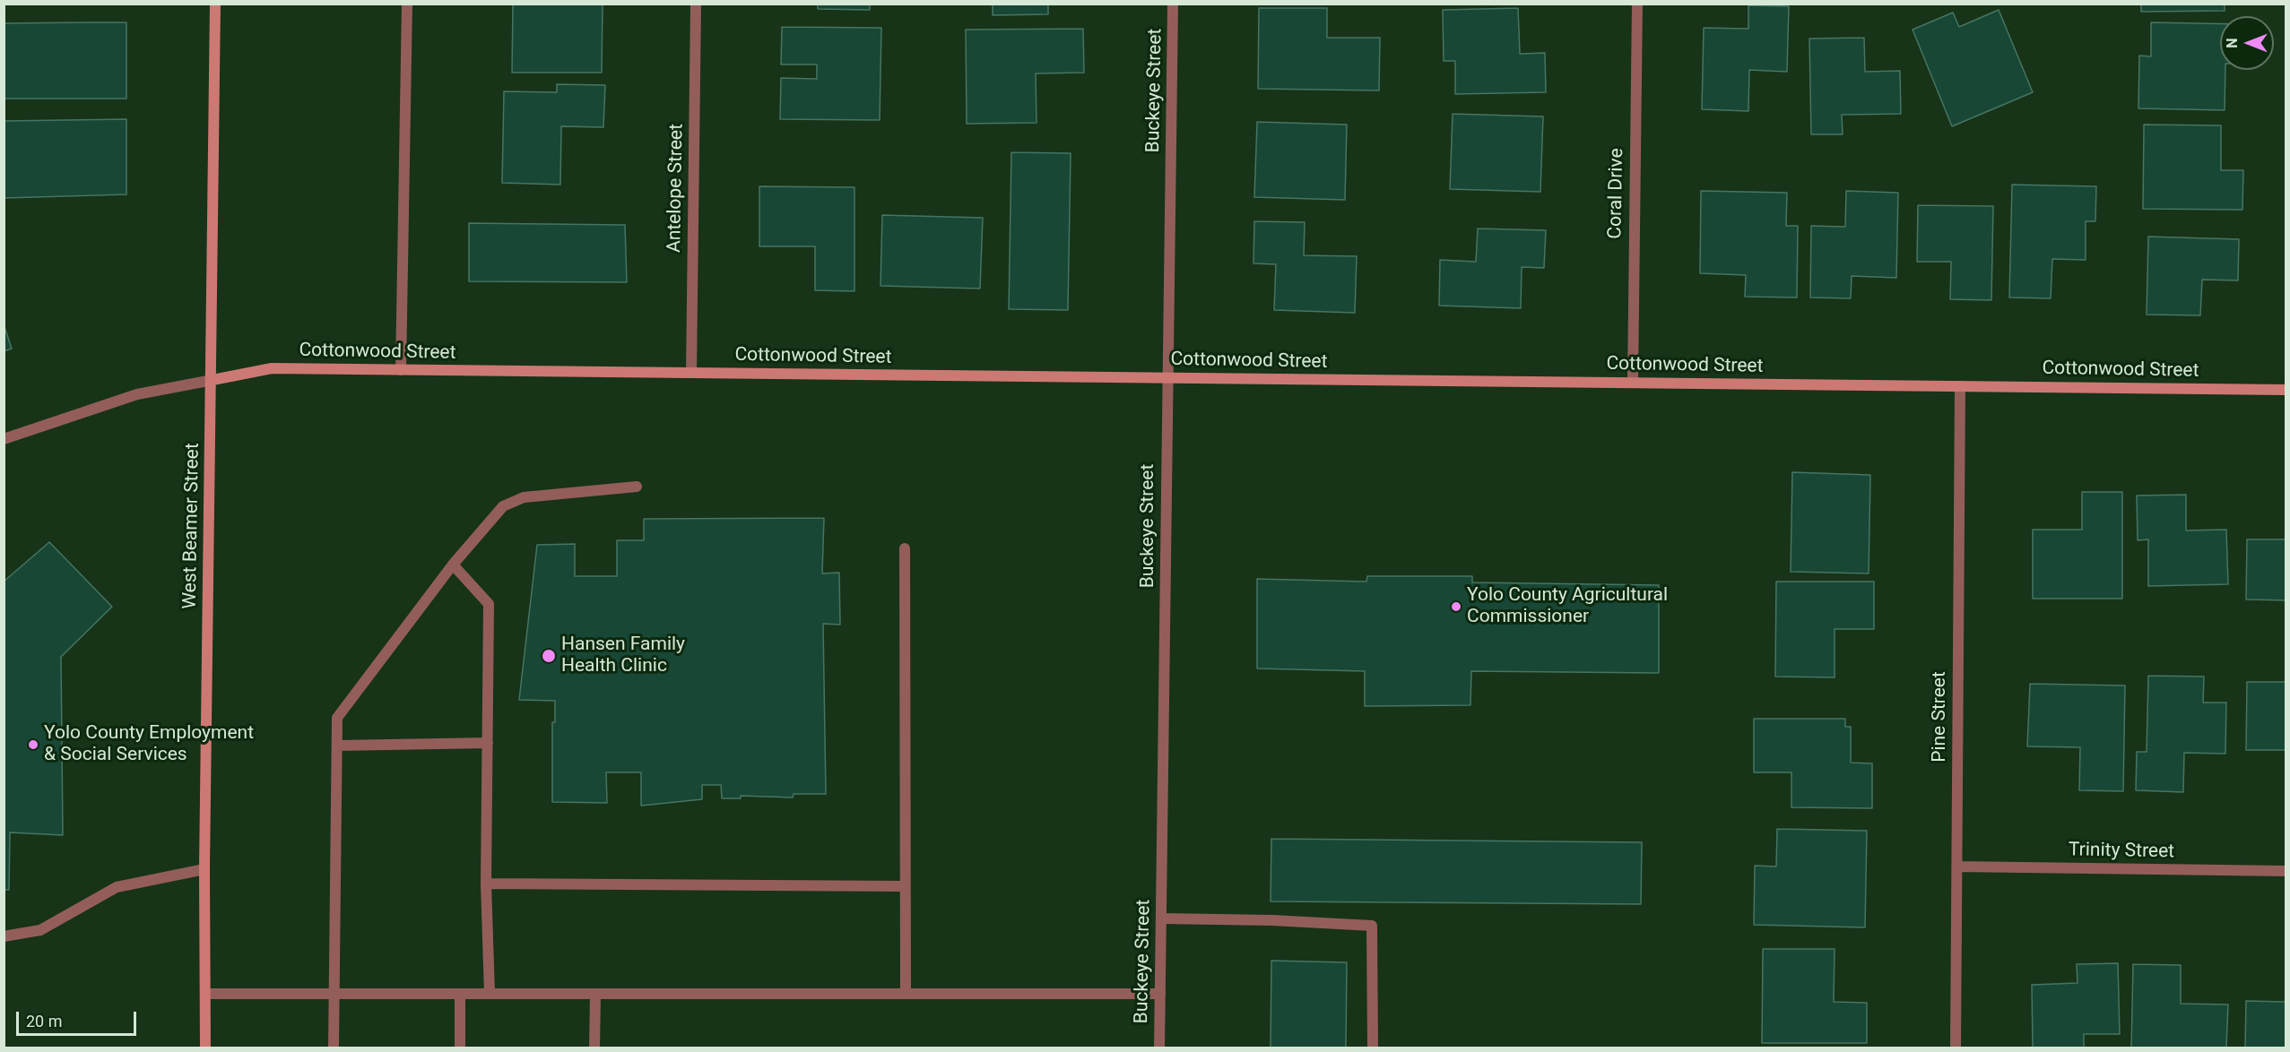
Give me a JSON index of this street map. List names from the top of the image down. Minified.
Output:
{"streets":{"street":["Buckeye Street","Antelope Street","Coral Drive","Cottonwood Street","West Beamer Street","Pine Street","Trinity Street"]},"crossings":[["Buckeye Street","Cottonwood Street"],["Antelope Street","Cottonwood Street"],["Coral Drive","Cottonwood Street"],["Cottonwood Street","West Beamer Street"],["Cottonwood Street","Pine Street"],["Pine Street","Trinity Street"]],"places":["Yolo County Agricultural Commissioner","Hansen Family Health Clinic","Yolo County Employment & Social Services"],"scale_bar":"20 m","north":"left"}
